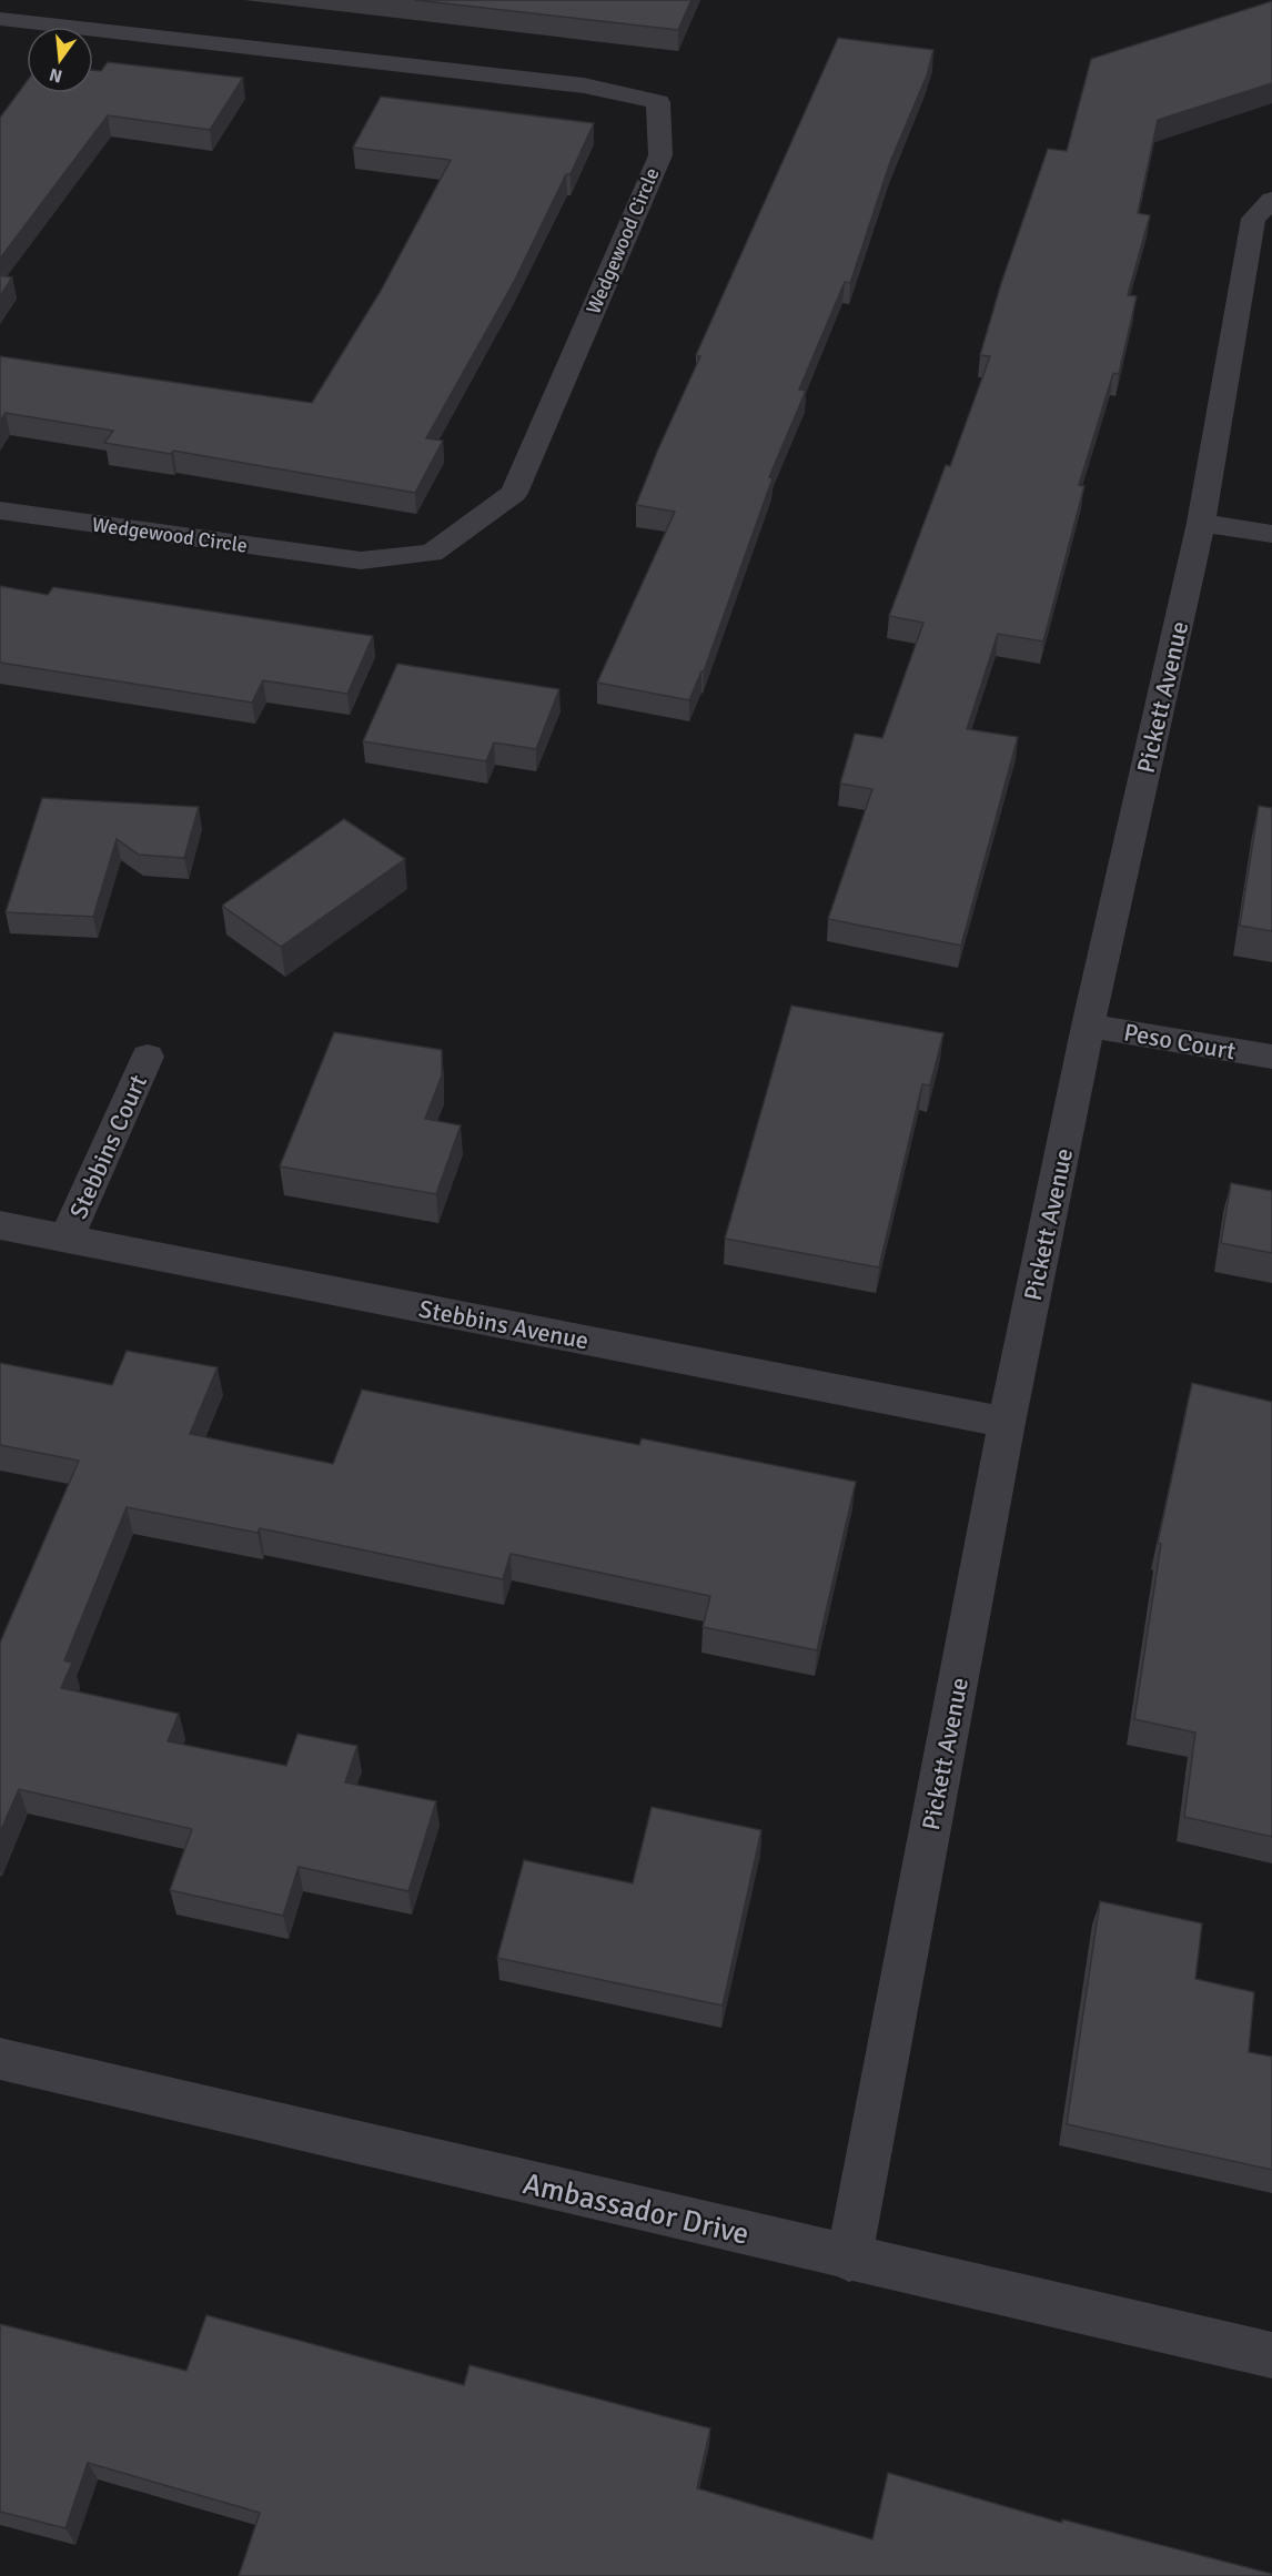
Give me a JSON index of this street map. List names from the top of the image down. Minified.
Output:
{"streets":{"street":["Wedgewood Circle","Pickett Avenue","Peso Court","Stebbins Court","Stebbins Avenue","Ambassador Drive"]},"crossings":[["Pickett Avenue","Peso Court"],["Pickett Avenue","Stebbins Avenue"],["Pickett Avenue","Ambassador Drive"],["Stebbins Court","Stebbins Avenue"]],"north":"bottom"}
